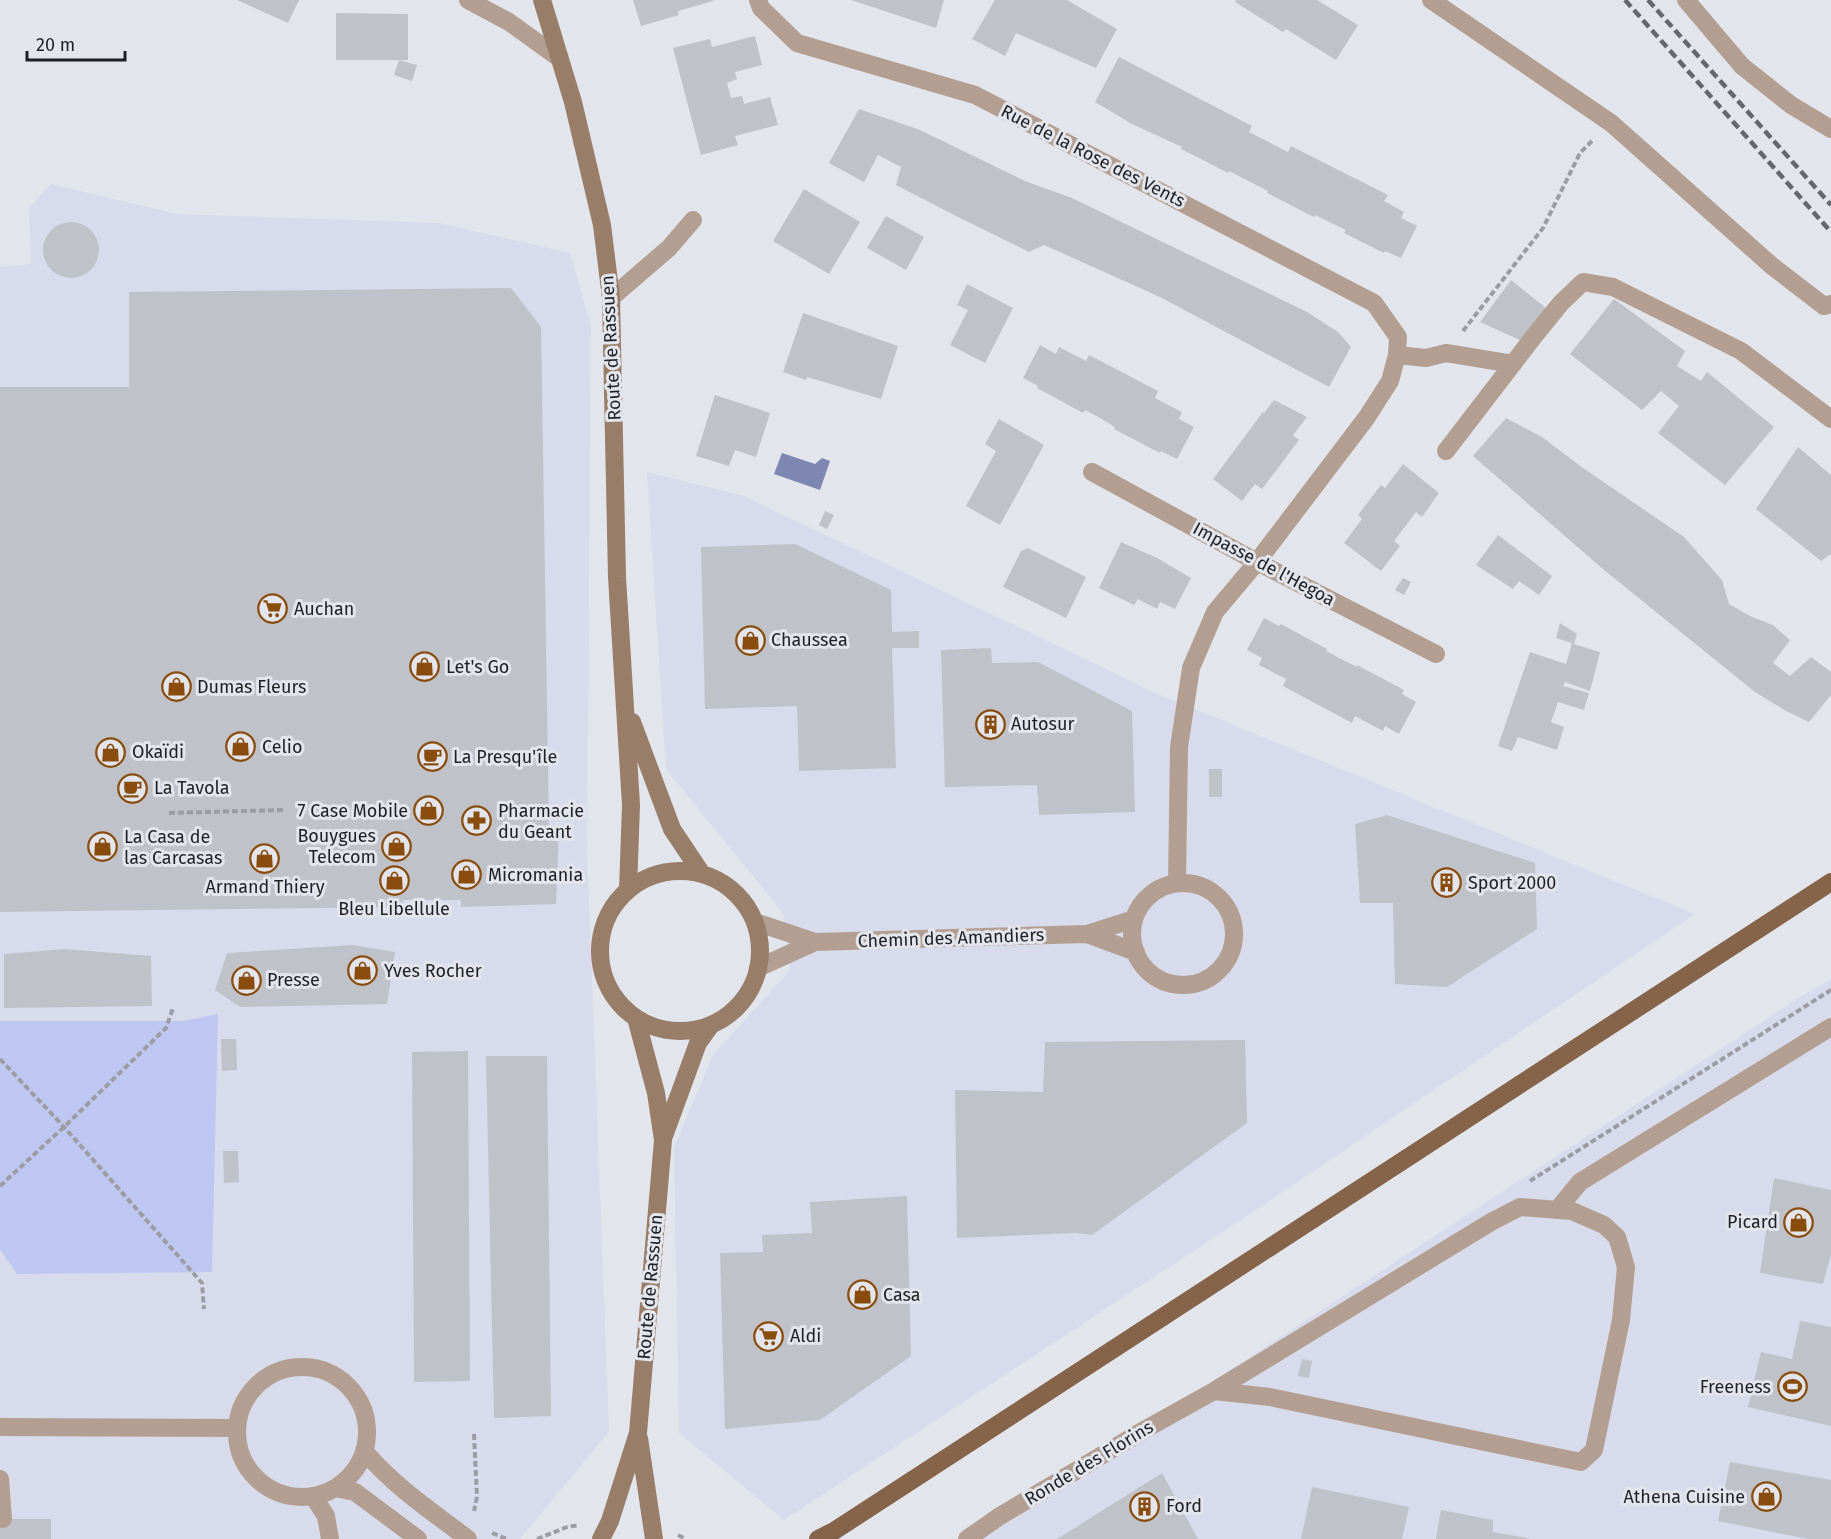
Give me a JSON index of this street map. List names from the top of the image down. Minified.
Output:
{"streets":{"main road":["Route de Rassuen"],"street":["Rue de la Rose des Vents","Impasse de l'Hegoa","Chemin des Amandiers","Ronde des Florins"]},"crossings":[["Rue de la Rose des Vents","Impasse de l'Hegoa"],["Rue de la Rose des Vents","Chemin des Amandiers"],["Route de Rassuen","Chemin des Amandiers"]],"places":{"supermarket":["Auchan","Aldi"],"shop":["Chaussea","Let's Go","Dumas Fleurs","Celio","Okaïdi","7 Case Mobile","Bouygues Telecom","La Casa de las Carcasas","Armand Thiery","Micromania","Bleu Libellule","Yves Rocher","Presse","Picard","Casa","Athena Cuisine"],"building":["Autosur","Sport 2000","Ford"],"cafe":["La Presqu'île","La Tavola"],"pharmacy":["Pharmacie du Geant"],"sports":["Freeness"]},"scale_bar":"20 m"}
